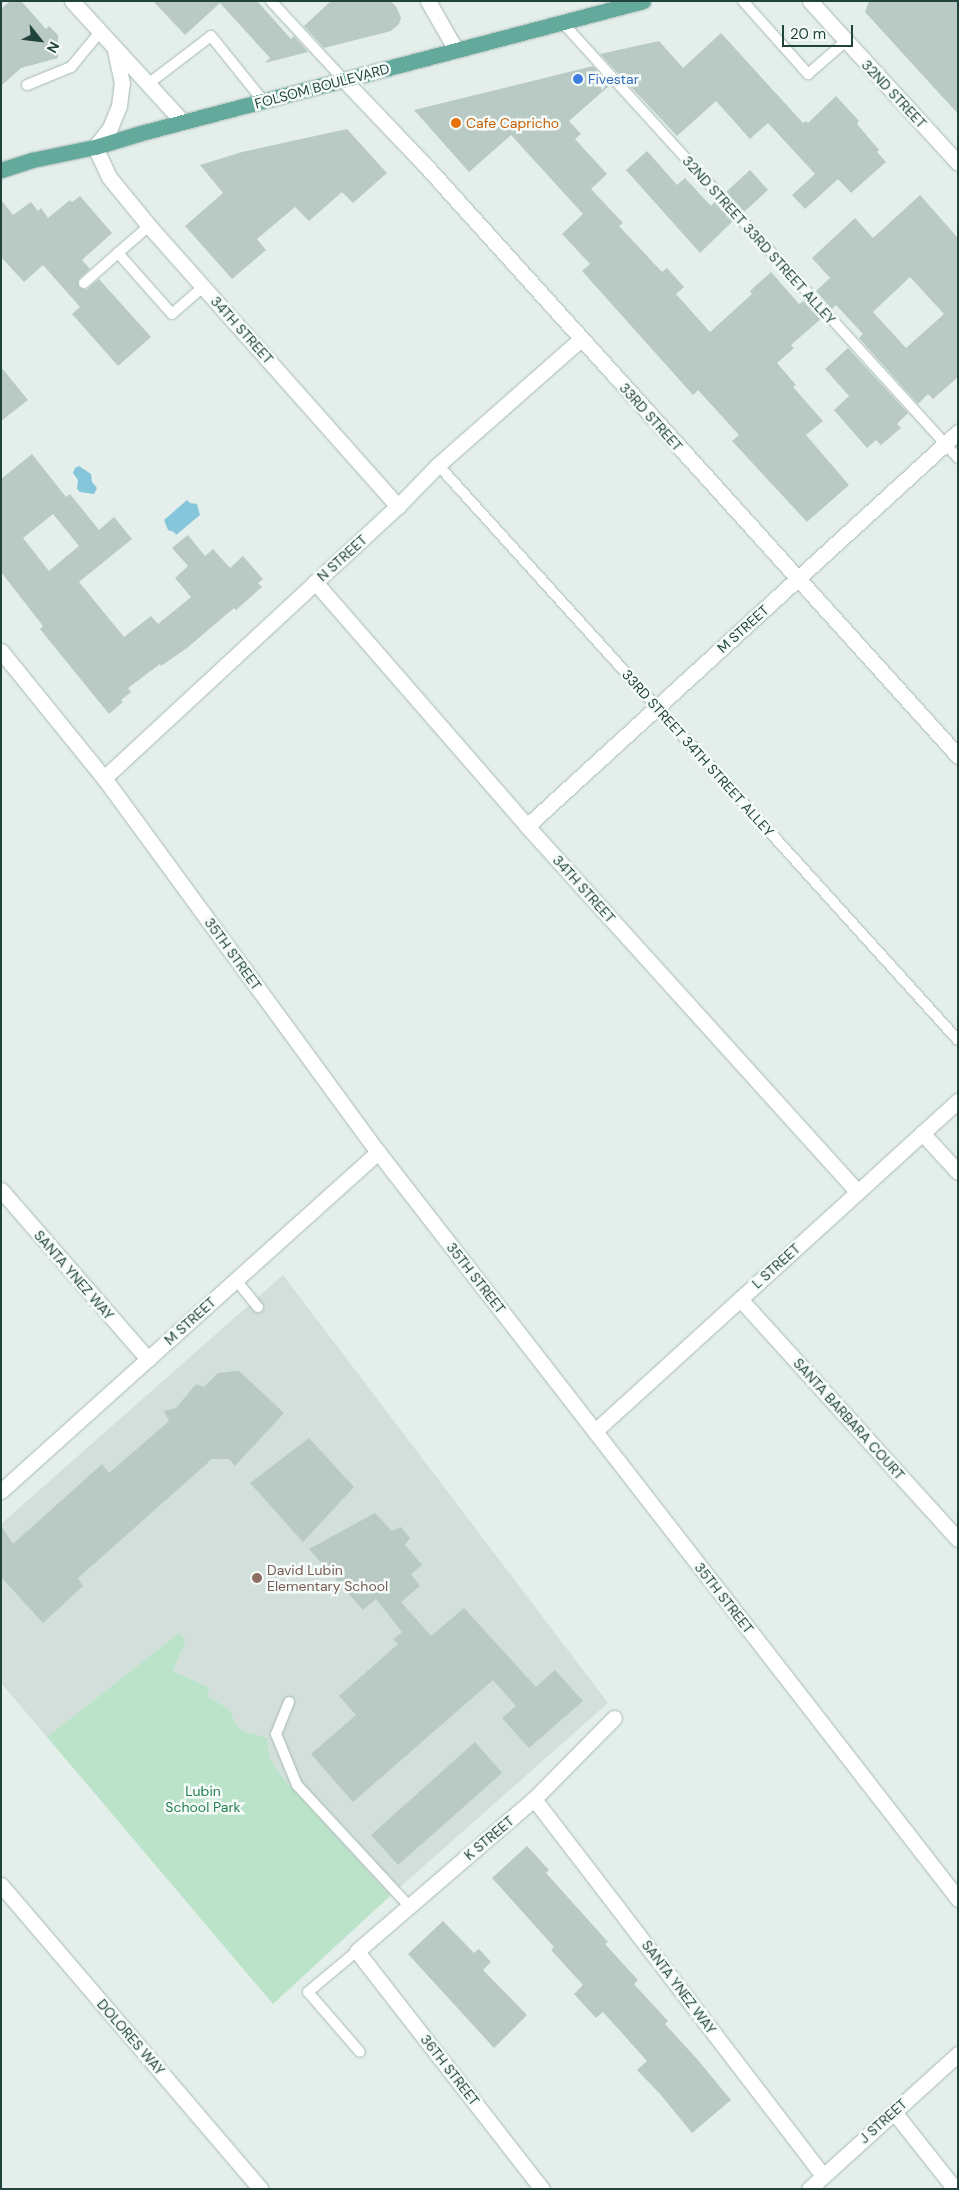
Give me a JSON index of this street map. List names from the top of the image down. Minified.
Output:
{"streets":{"main road":["FOLSOM BOULEVARD"],"street":["32ND STREET","34TH STREET","33RD STREET","N STREET","M STREET","35TH STREET","L STREET","SANTA YNEZ WAY","SANTA BARBARA COURT","K STREET","DOLORES WAY","36TH STREET","J STREET"],"lane":["32ND STREET 33RD STREET ALLEY","33RD STREET 34TH STREET ALLEY"]},"crossings":[["FOLSOM BOULEVARD","32ND STREET 33RD STREET ALLEY"],["FOLSOM BOULEVARD","34TH STREET"],["FOLSOM BOULEVARD","33RD STREET"],["32ND STREET 33RD STREET ALLEY","M STREET"],["34TH STREET","N STREET"],["34TH STREET","M STREET"],["34TH STREET","L STREET"],["33RD STREET","N STREET"],["33RD STREET","M STREET"],["N STREET","33RD STREET 34TH STREET ALLEY"],["N STREET","35TH STREET"],["M STREET","33RD STREET 34TH STREET ALLEY"],["M STREET","35TH STREET"],["M STREET","SANTA YNEZ WAY"],["35TH STREET","L STREET"],["L STREET","SANTA BARBARA COURT"],["SANTA YNEZ WAY","K STREET"],["SANTA YNEZ WAY","J STREET"],["K STREET","36TH STREET"]],"parks":["Lubin School Park"],"places":["Fivestar","Cafe Capricho","David Lubin Elementary School"],"scale_bar":"20 m","north":"bottom right"}
